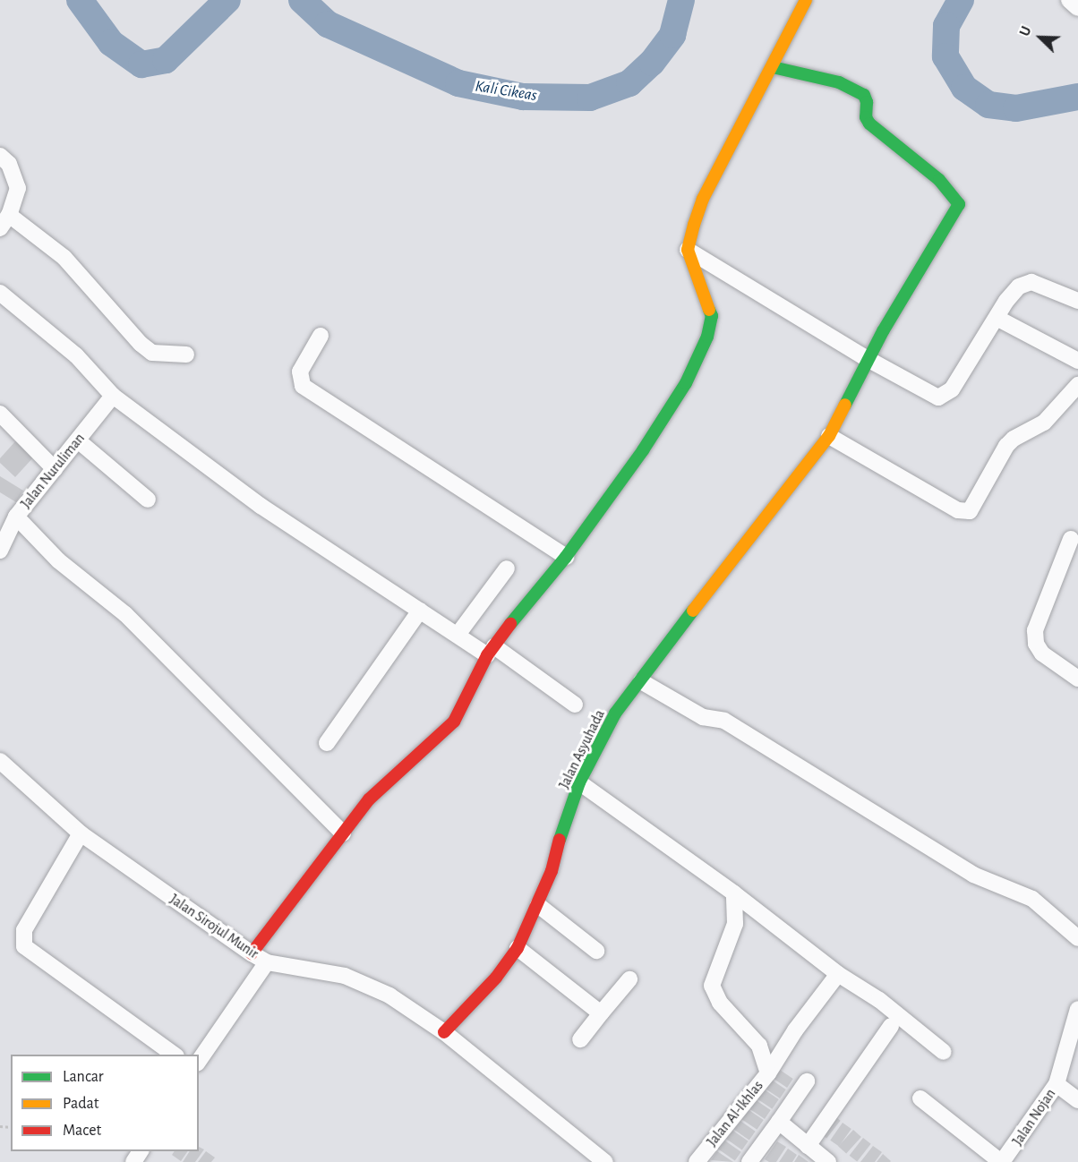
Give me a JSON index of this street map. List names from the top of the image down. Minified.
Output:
{"streets":{"street":["Jalan Nuruliman","Jalan Asyuhada","Jalan Sirojul Munir","Jalan Al-Ikhlas","Jalan Nojan"]},"crossings":[["Jalan Asyuhada","Jalan Sirojul Munir"]],"water":["Kali Cikeas"],"legend":["Lancar","Padat","Macet"],"north":"top left"}
